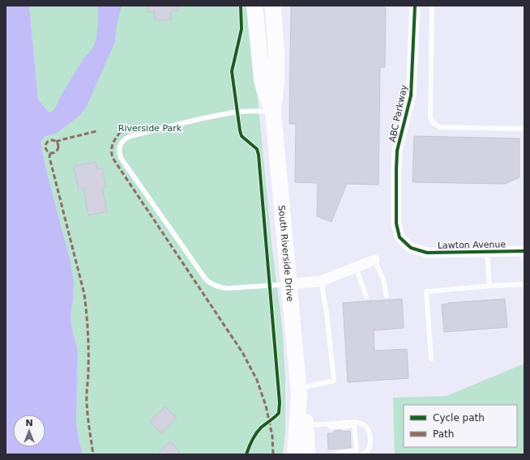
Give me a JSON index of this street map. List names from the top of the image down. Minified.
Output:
{"streets":{"main road":["South Riverside Drive"],"street":["ABC Parkway","Lawton Avenue"]},"crossings":[["ABC Parkway","Lawton Avenue"]],"parks":["Riverside Park"],"legend":["Cycle path","Path"],"north":"top"}
